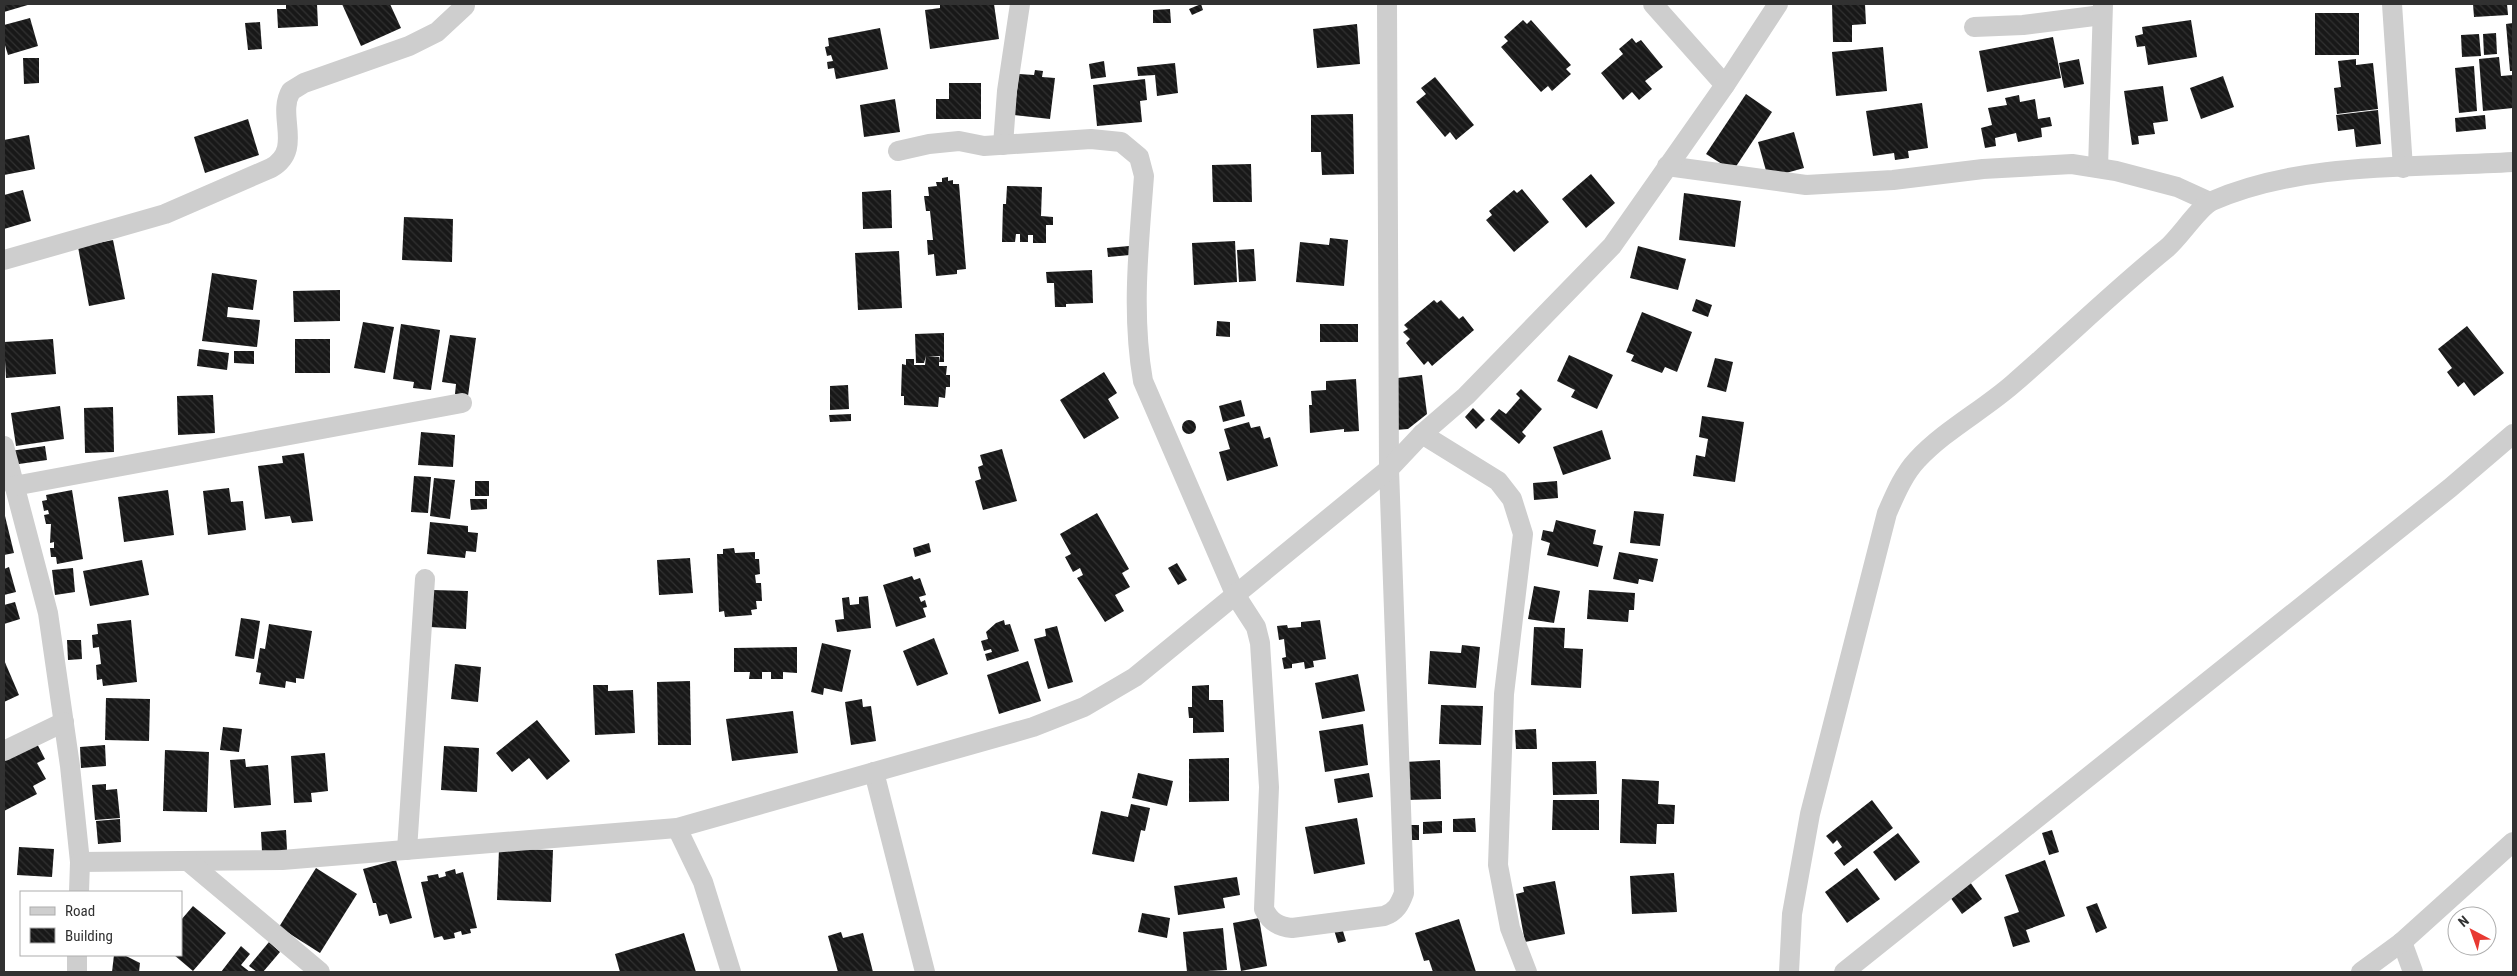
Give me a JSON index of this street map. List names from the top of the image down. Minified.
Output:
{"legend":["Road","Building"],"north":"top left"}
